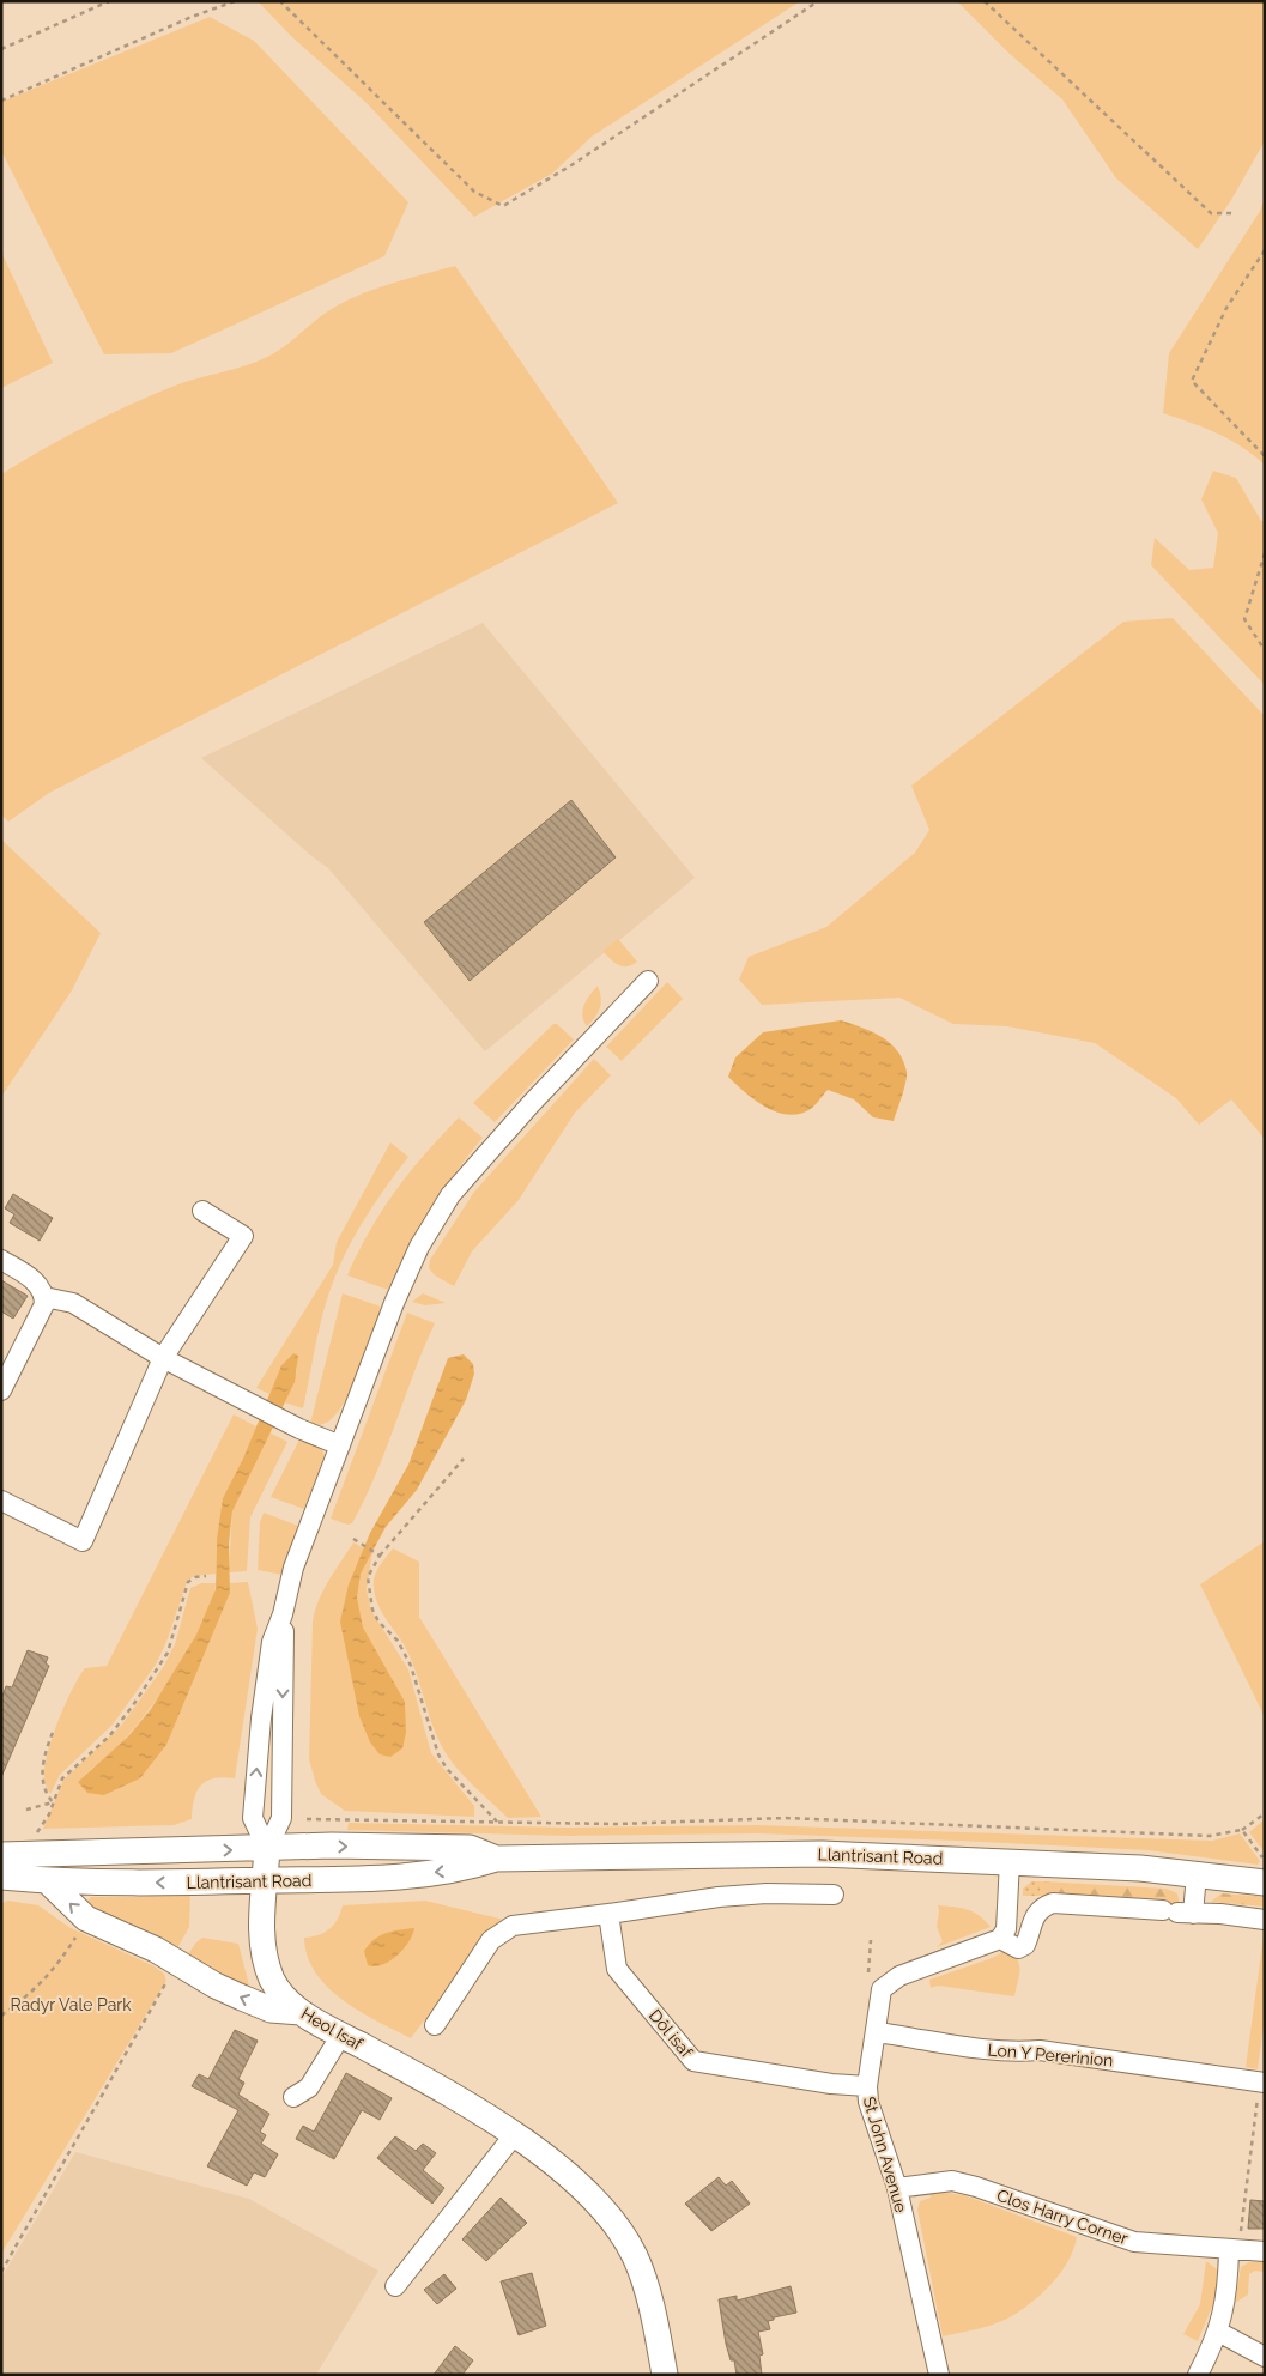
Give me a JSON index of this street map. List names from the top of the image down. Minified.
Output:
{"streets":{"main road":["Llantrisant Road","Heol Isaf"],"street":["Dôl isaf","Lon Y Pererinion","St John Avenue","Clos Harry Corner"]},"crossings":[["Llantrisant Road","Heol Isaf"],["Dôl isaf","St John Avenue"],["Lon Y Pererinion","St John Avenue"],["St John Avenue","Clos Harry Corner"]],"parks":["Radyr Vale Park"]}
